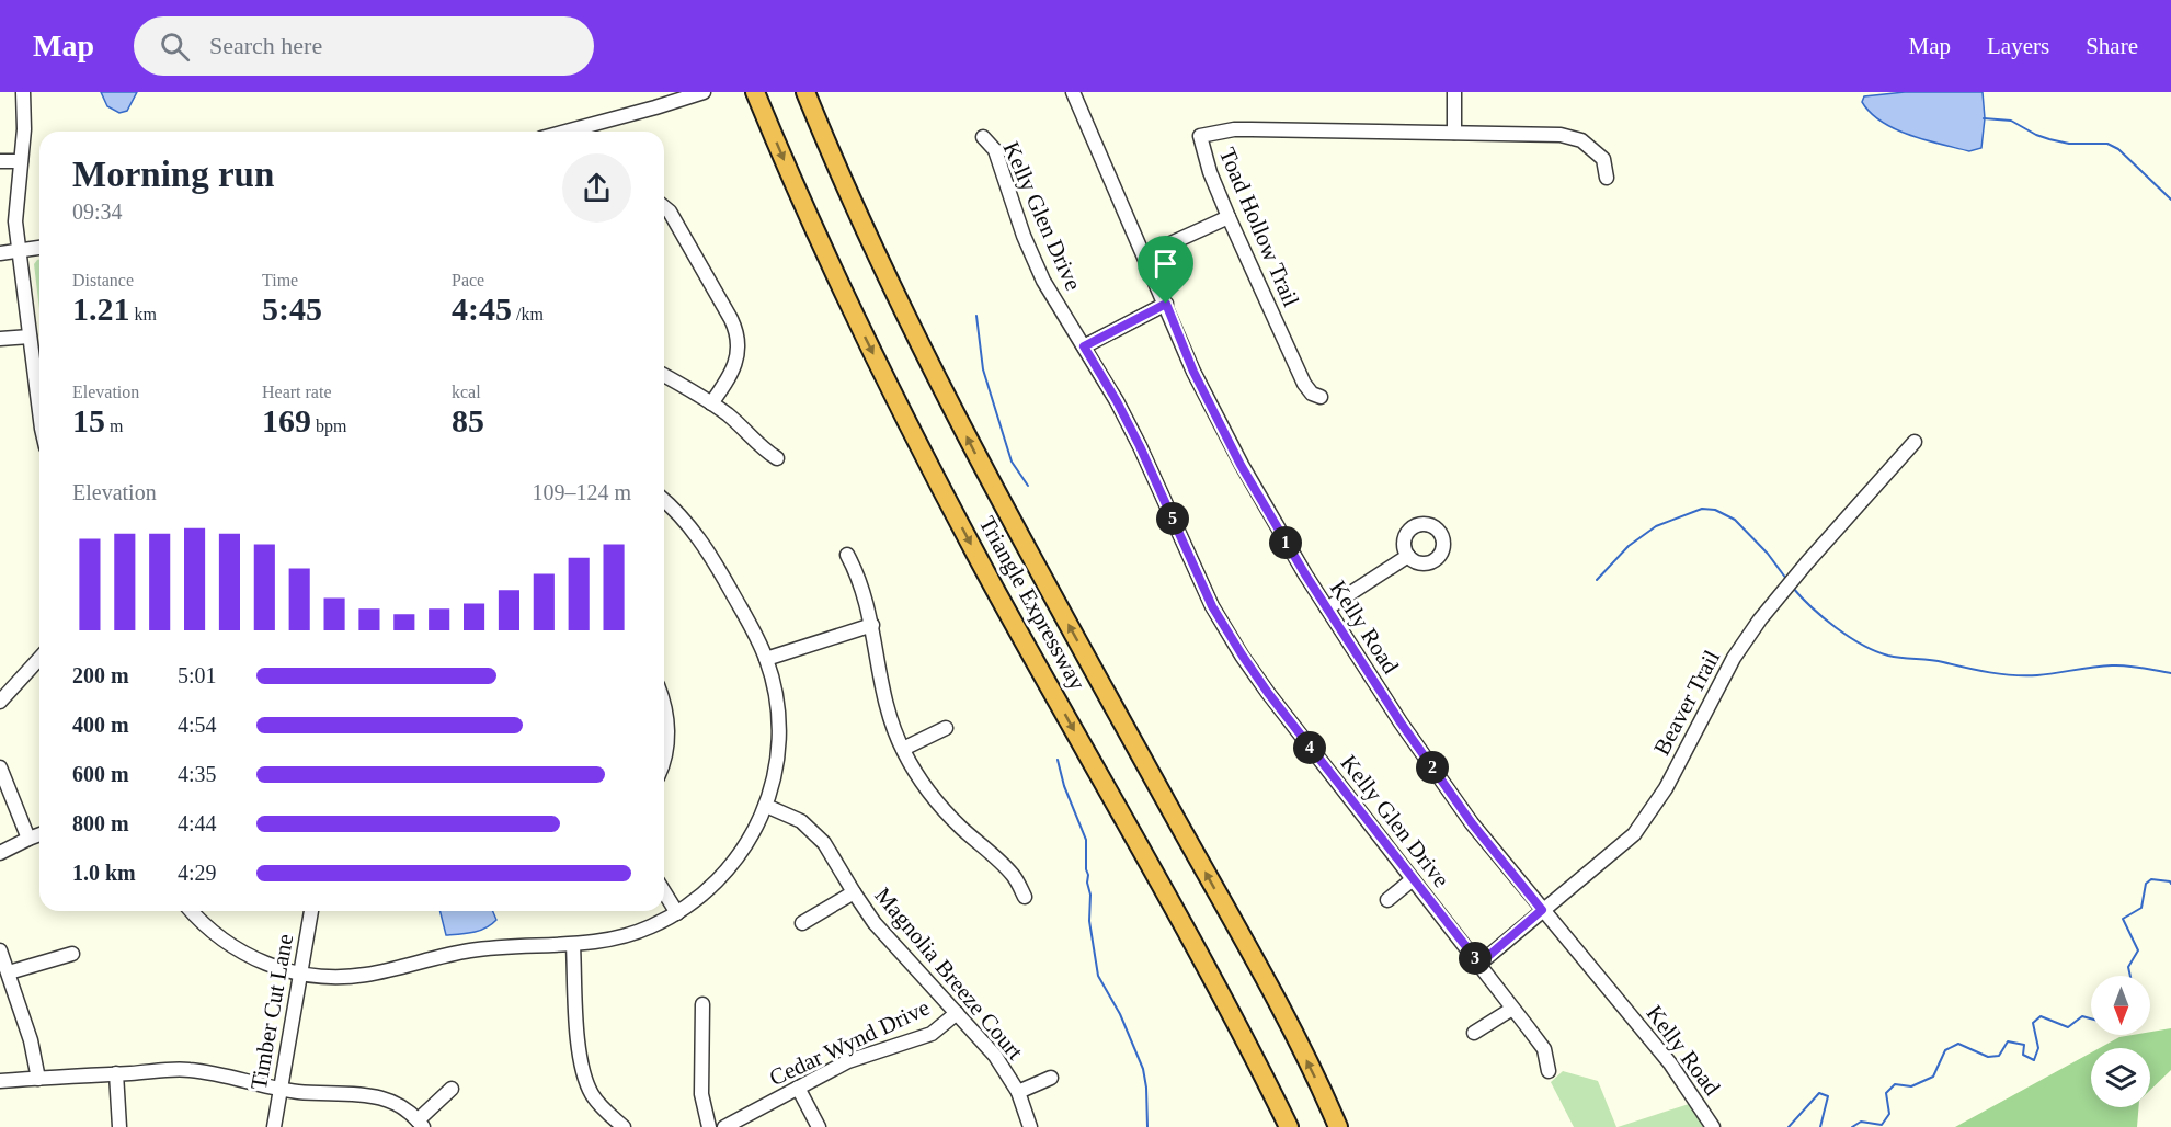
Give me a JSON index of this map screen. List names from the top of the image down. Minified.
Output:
{"streets":{"highway":["Triangle Expressway"],"street":["Kelly Glen Drive","Toad Hollow Trail","Kelly Road","Beaver Trail","Magnolia Breeze Court","Timber Cut Lane","Cedar Wynd Drive"]},"crossings":[["Kelly Glen Drive","Beaver Trail"],["Kelly Road","Beaver Trail"],["Magnolia Breeze Court","Cedar Wynd Drive"]],"north":"bottom","page":{"header":"Map","search":"Search here","nav":["Map","Layers","Share"],"heading":["Morning run","09:34"],"stats":[["Distance","1.21 km"],["Time","5:45"],["Pace","4:45 /km"],["Elevation","15 m"],["Heart rate","169 bpm"],["kcal","85"]],"chart":["Elevation","109–124 m"],"pins":["5","1","4","2","3"],"list":[{"name":"200 m","note":"5:01"},{"name":"400 m","note":"4:54"},{"name":"600 m","note":"4:35"},{"name":"800 m","note":"4:44"},{"name":"1.0 km","note":"4:29"}]}}
